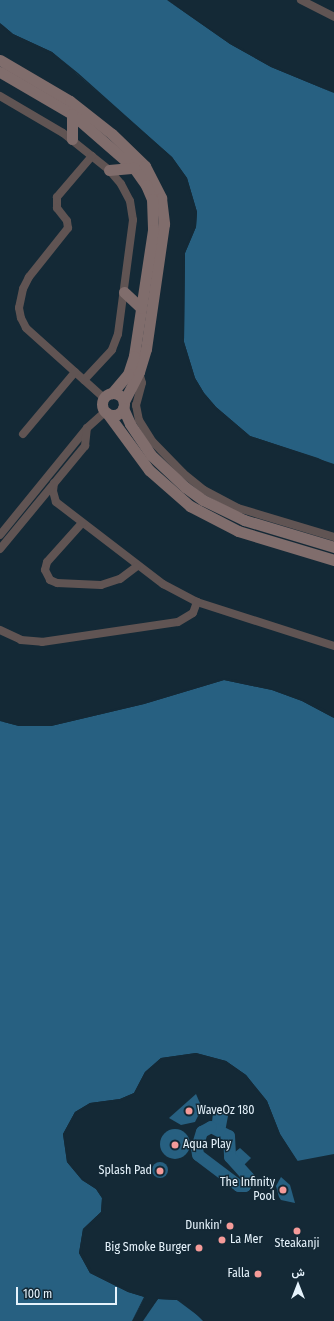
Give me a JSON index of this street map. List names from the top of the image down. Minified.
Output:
{"places":["WaveOz 180","Aqua Play","Splash Pad","The Infinity Pool","Dunkin'","Steakanji","La Mer","Big Smoke Burger","Falla"],"scale_bar":"100 m","north":"top"}
